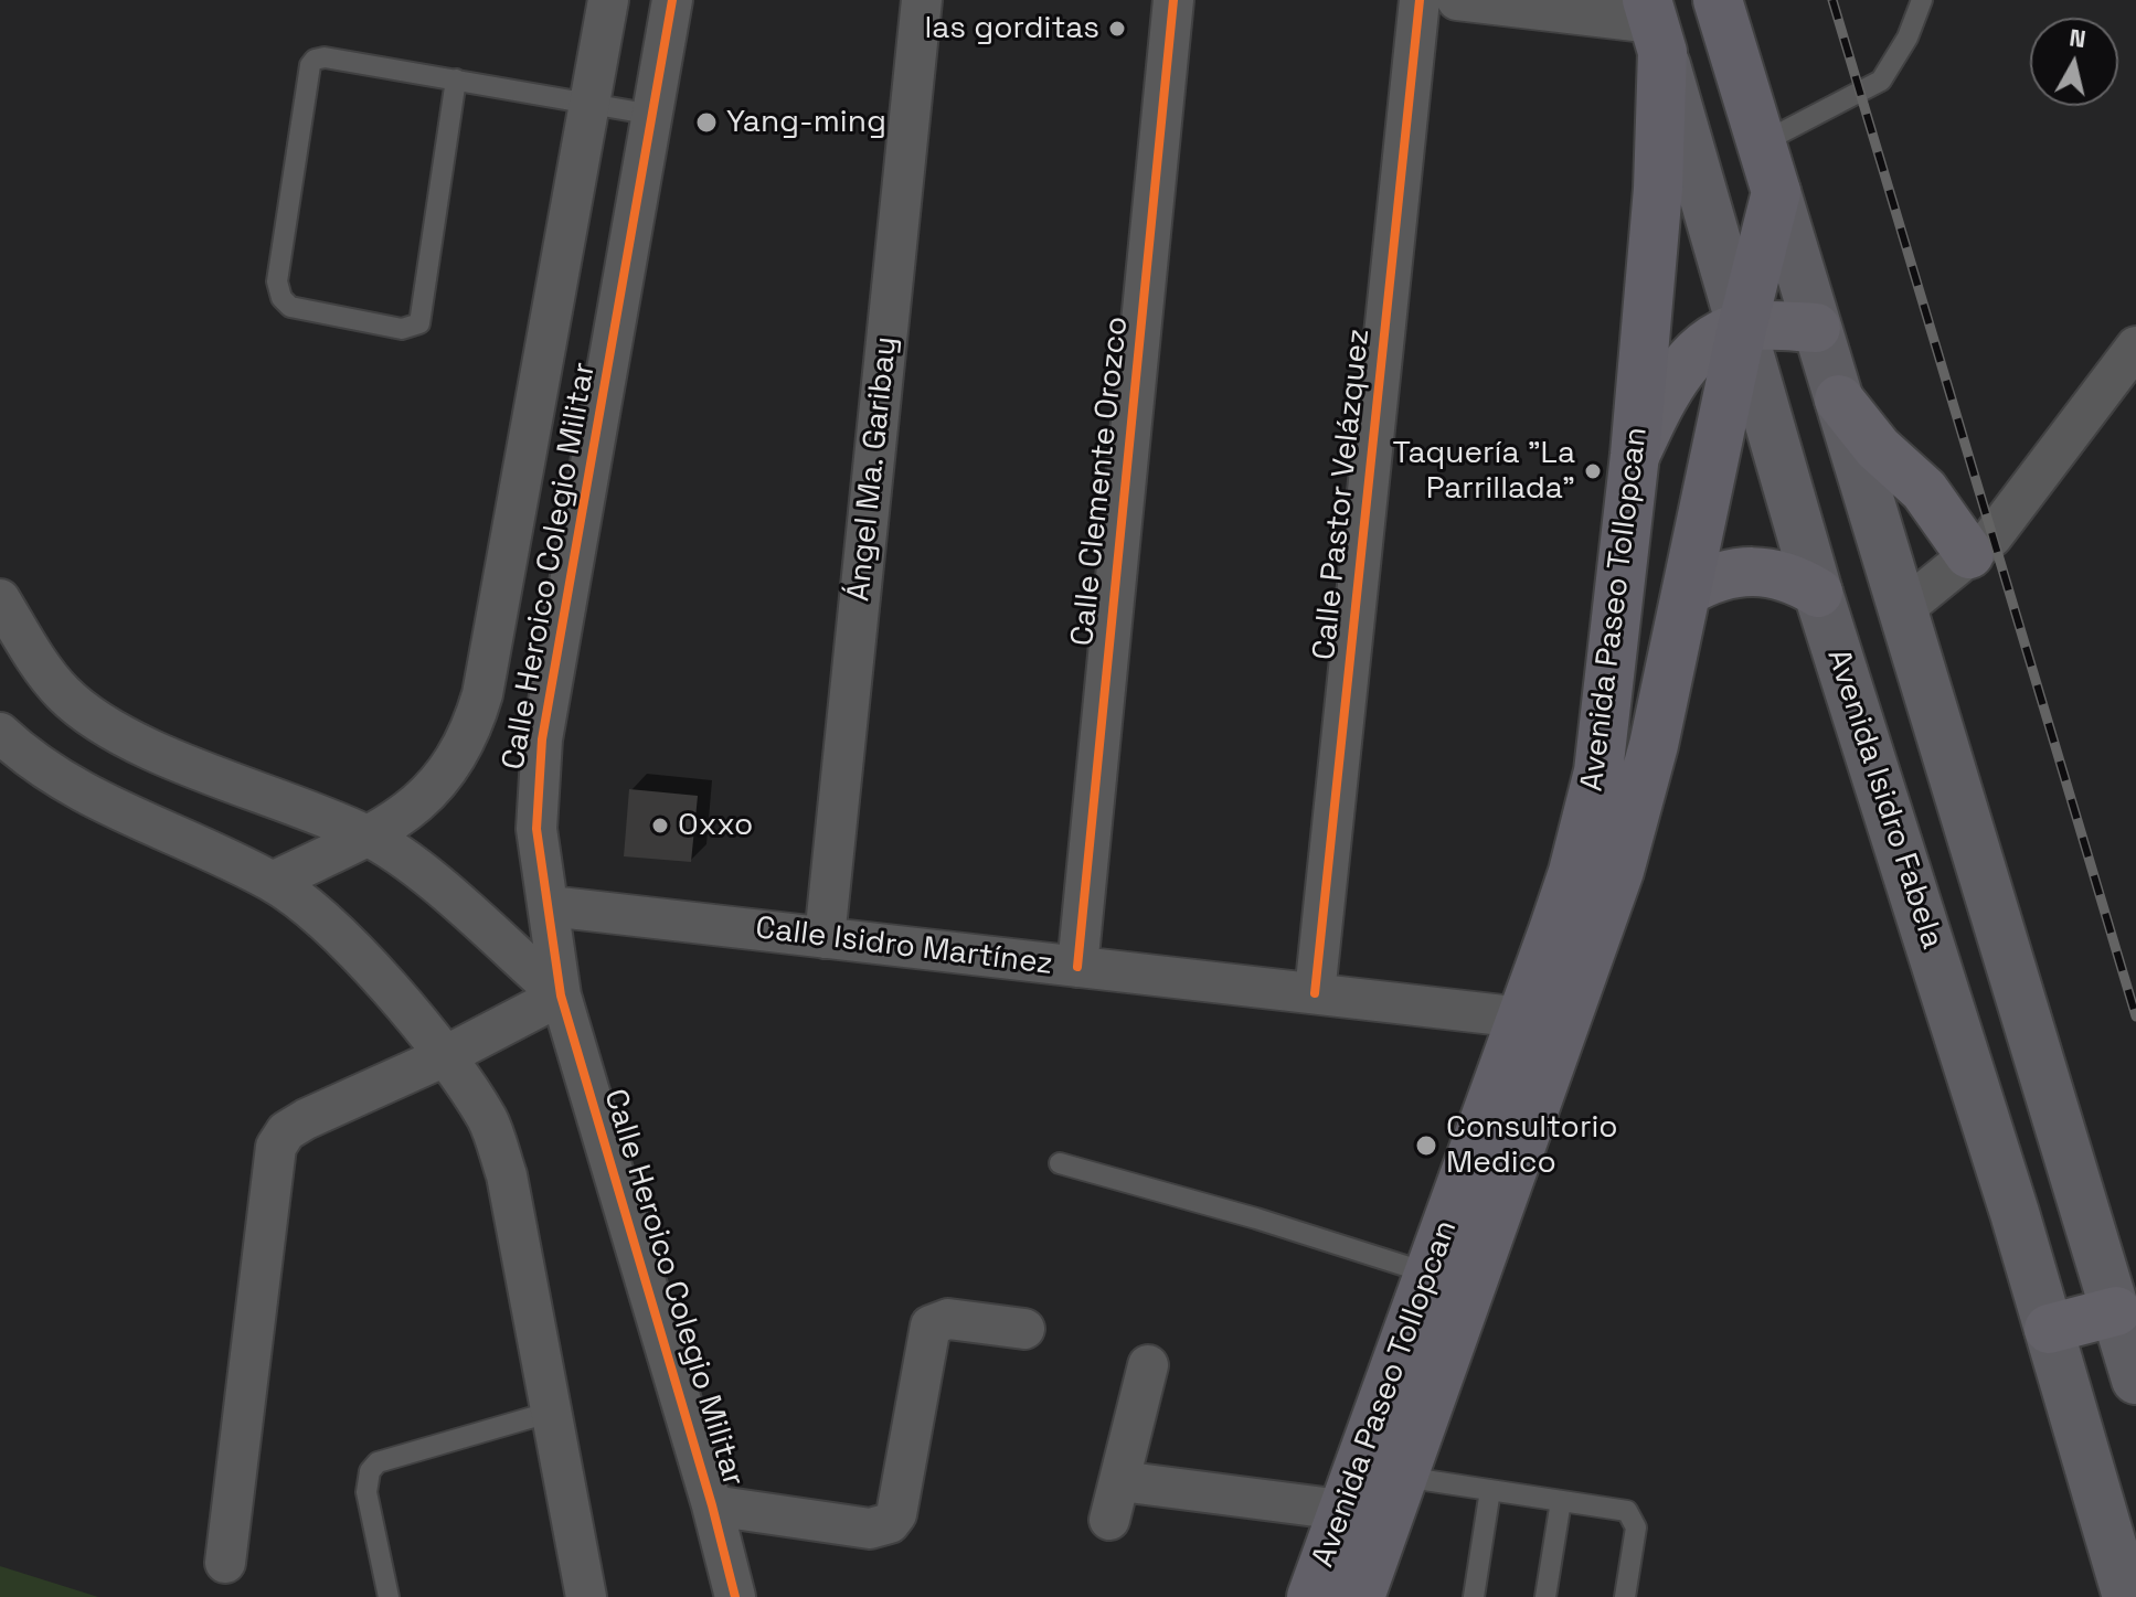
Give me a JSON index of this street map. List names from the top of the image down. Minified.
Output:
{"streets":{"highway":["Avenida Paseo Tollopcan"],"main road":["Avenida Isidro Fabela"],"street":["Ángel Ma. Garibay","Calle Clemente Orozco","Calle Pastor Velázquez","Calle Heroico Colegio Militar","Calle Isidro Martínez"]},"crossings":[["Ángel Ma. Garibay","Calle Isidro Martínez"],["Calle Clemente Orozco","Calle Isidro Martínez"],["Calle Pastor Velázquez","Calle Isidro Martínez"],["Calle Heroico Colegio Militar","Calle Isidro Martínez"],["Avenida Paseo Tollopcan","Avenida Isidro Fabela"],["Avenida Paseo Tollopcan","Calle Isidro Martínez"]],"places":["las gorditas","Yang-ming","Taquería \"La Parrillada\"","Oxxo","Consultorio Medico"],"north":"top"}
